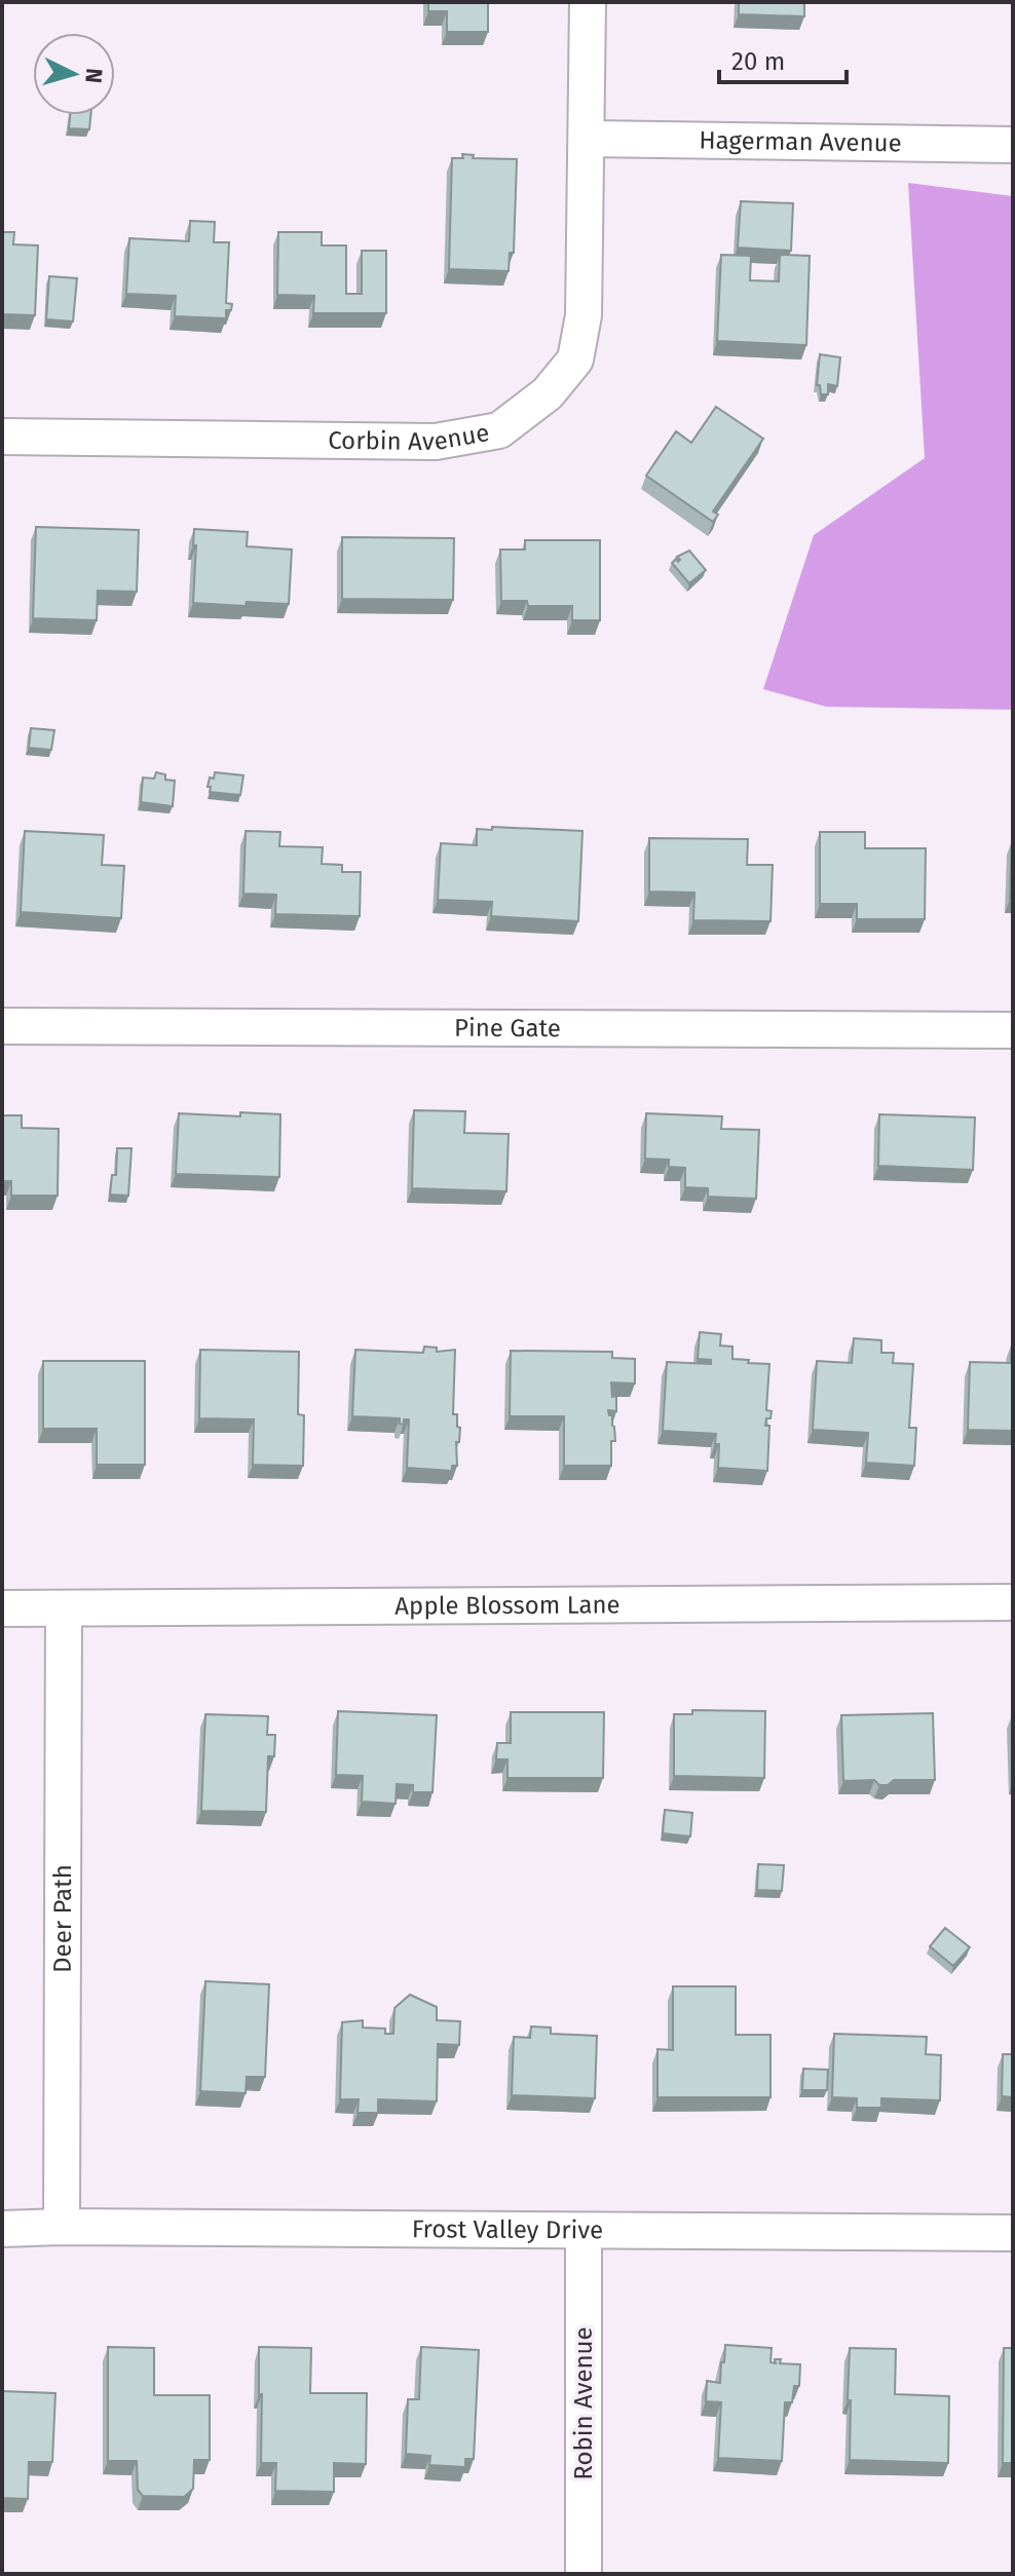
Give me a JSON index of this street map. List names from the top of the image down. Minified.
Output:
{"streets":{"street":["Hagerman Avenue","Corbin Avenue","Pine Gate","Apple Blossom Lane","Deer Path","Frost Valley Drive","Robin Avenue"]},"crossings":[["Hagerman Avenue","Corbin Avenue"],["Apple Blossom Lane","Deer Path"],["Deer Path","Frost Valley Drive"],["Frost Valley Drive","Robin Avenue"]],"scale_bar":"20 m","north":"right"}
